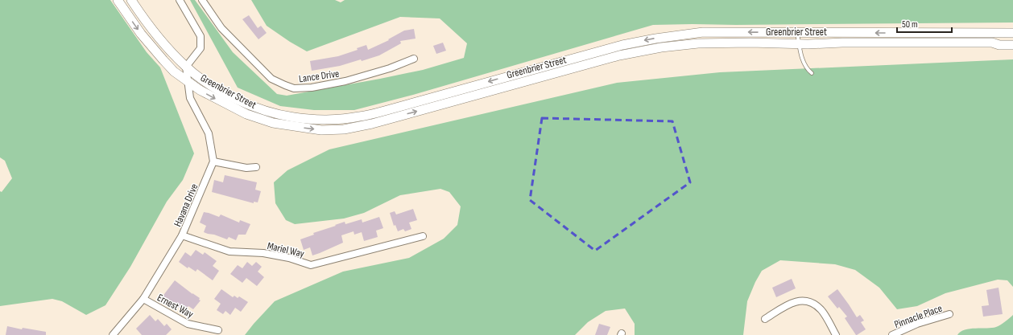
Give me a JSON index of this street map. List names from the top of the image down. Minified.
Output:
{"streets":{"main road":["Greenbrier Street"],"street":["Lance Drive","Havana Drive","Mariel Way","Ernest Way","Pinnacle Place"]},"crossings":[["Havana Drive","Mariel Way"],["Havana Drive","Ernest Way"]],"scale_bar":"50 m"}
